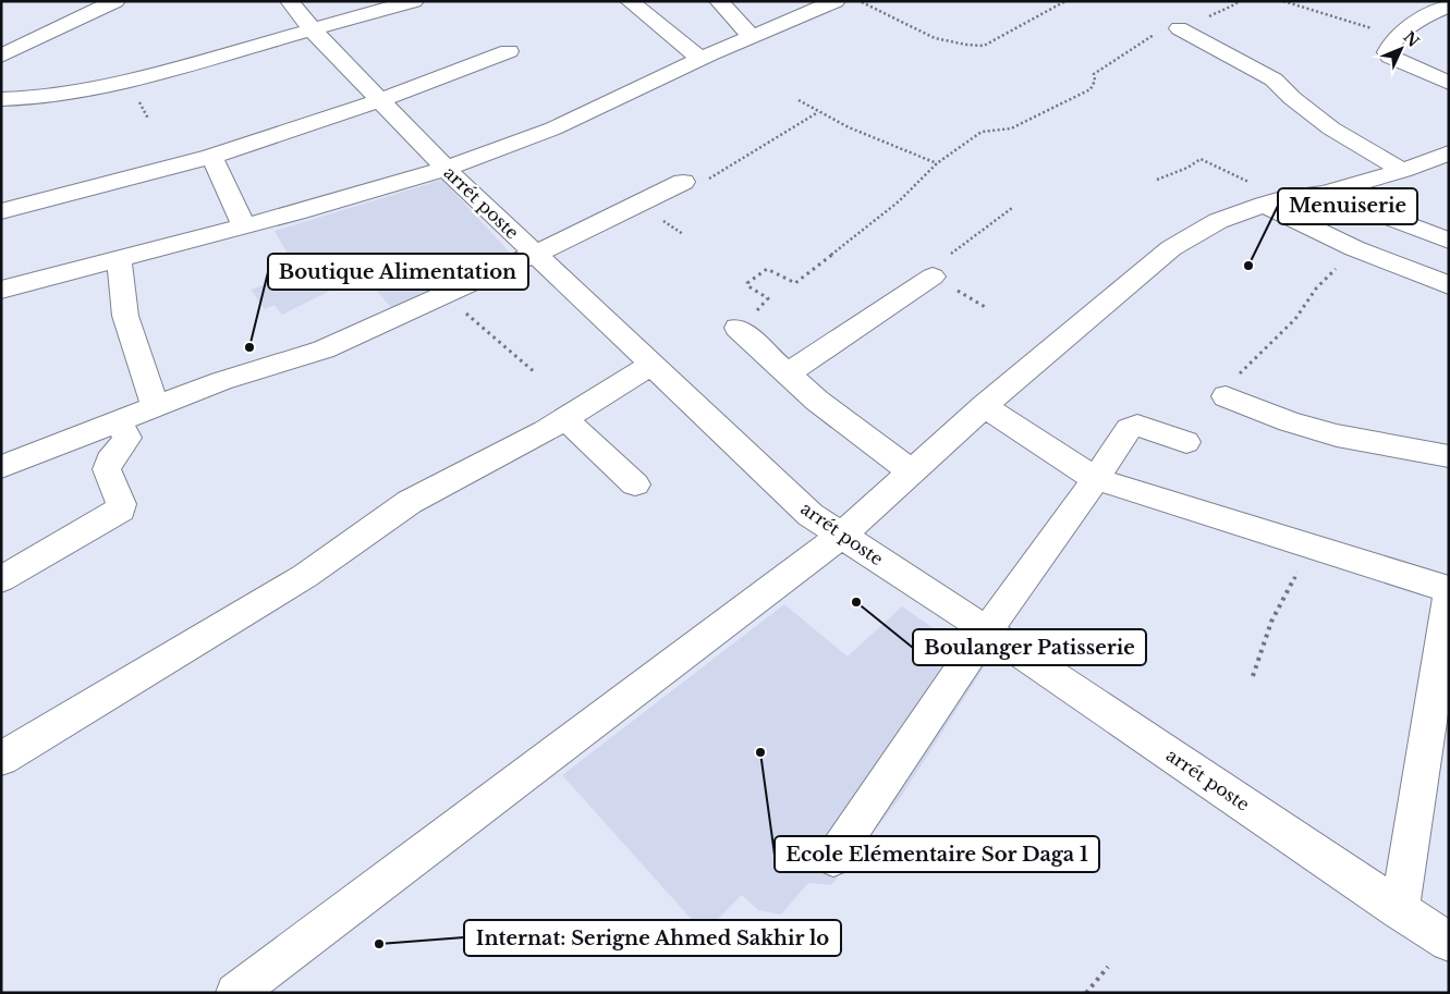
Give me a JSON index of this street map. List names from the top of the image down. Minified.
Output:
{"streets":{"street":["arrét poste"]},"places":["Menuiserie","Boutique Alimentation","Boulanger Patisserie","Ecole Elémentaire Sor Daga 1","Internat: Serigne Ahmed Sakhir lo"],"north":"top right"}
